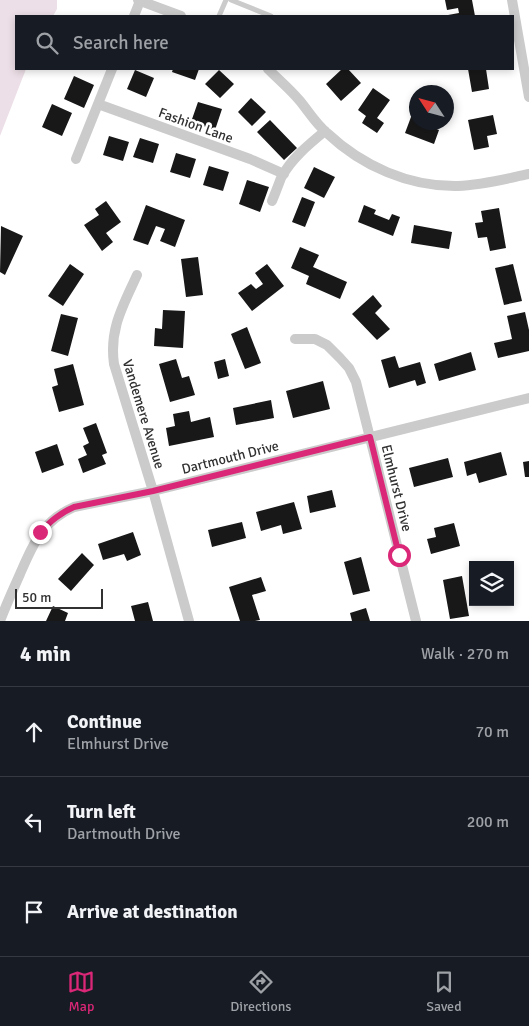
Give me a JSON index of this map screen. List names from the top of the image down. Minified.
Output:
{"streets":{"street":["Fashion Lane","Vandemere Avenue","Dartmouth Drive","Elmhurst Drive"]},"crossings":[["Vandemere Avenue","Dartmouth Drive"],["Dartmouth Drive","Elmhurst Drive"]],"scale_bar":"50 m","north":"top left","page":{"search":"Search here","scale":"50 m","heading":["4 min","Walk · 270 m"],"list":[["Continue","Elmhurst Drive","70 m"],["Turn left","Dartmouth Drive","200 m"],"Arrive at destination"],"nav":["Map","Directions","Saved"]}}
